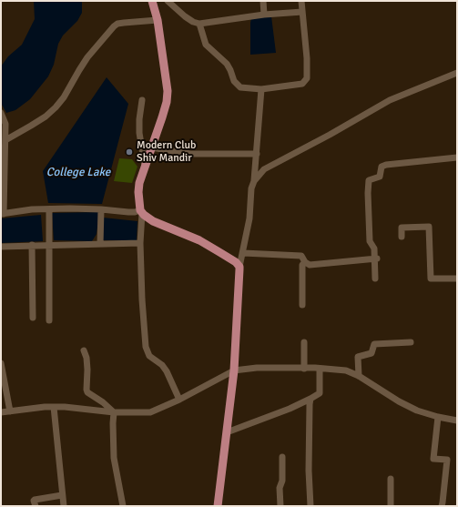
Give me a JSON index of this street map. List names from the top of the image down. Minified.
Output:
{"water":["College Lake"],"places":["Modern Club Shiv Mandir"]}
